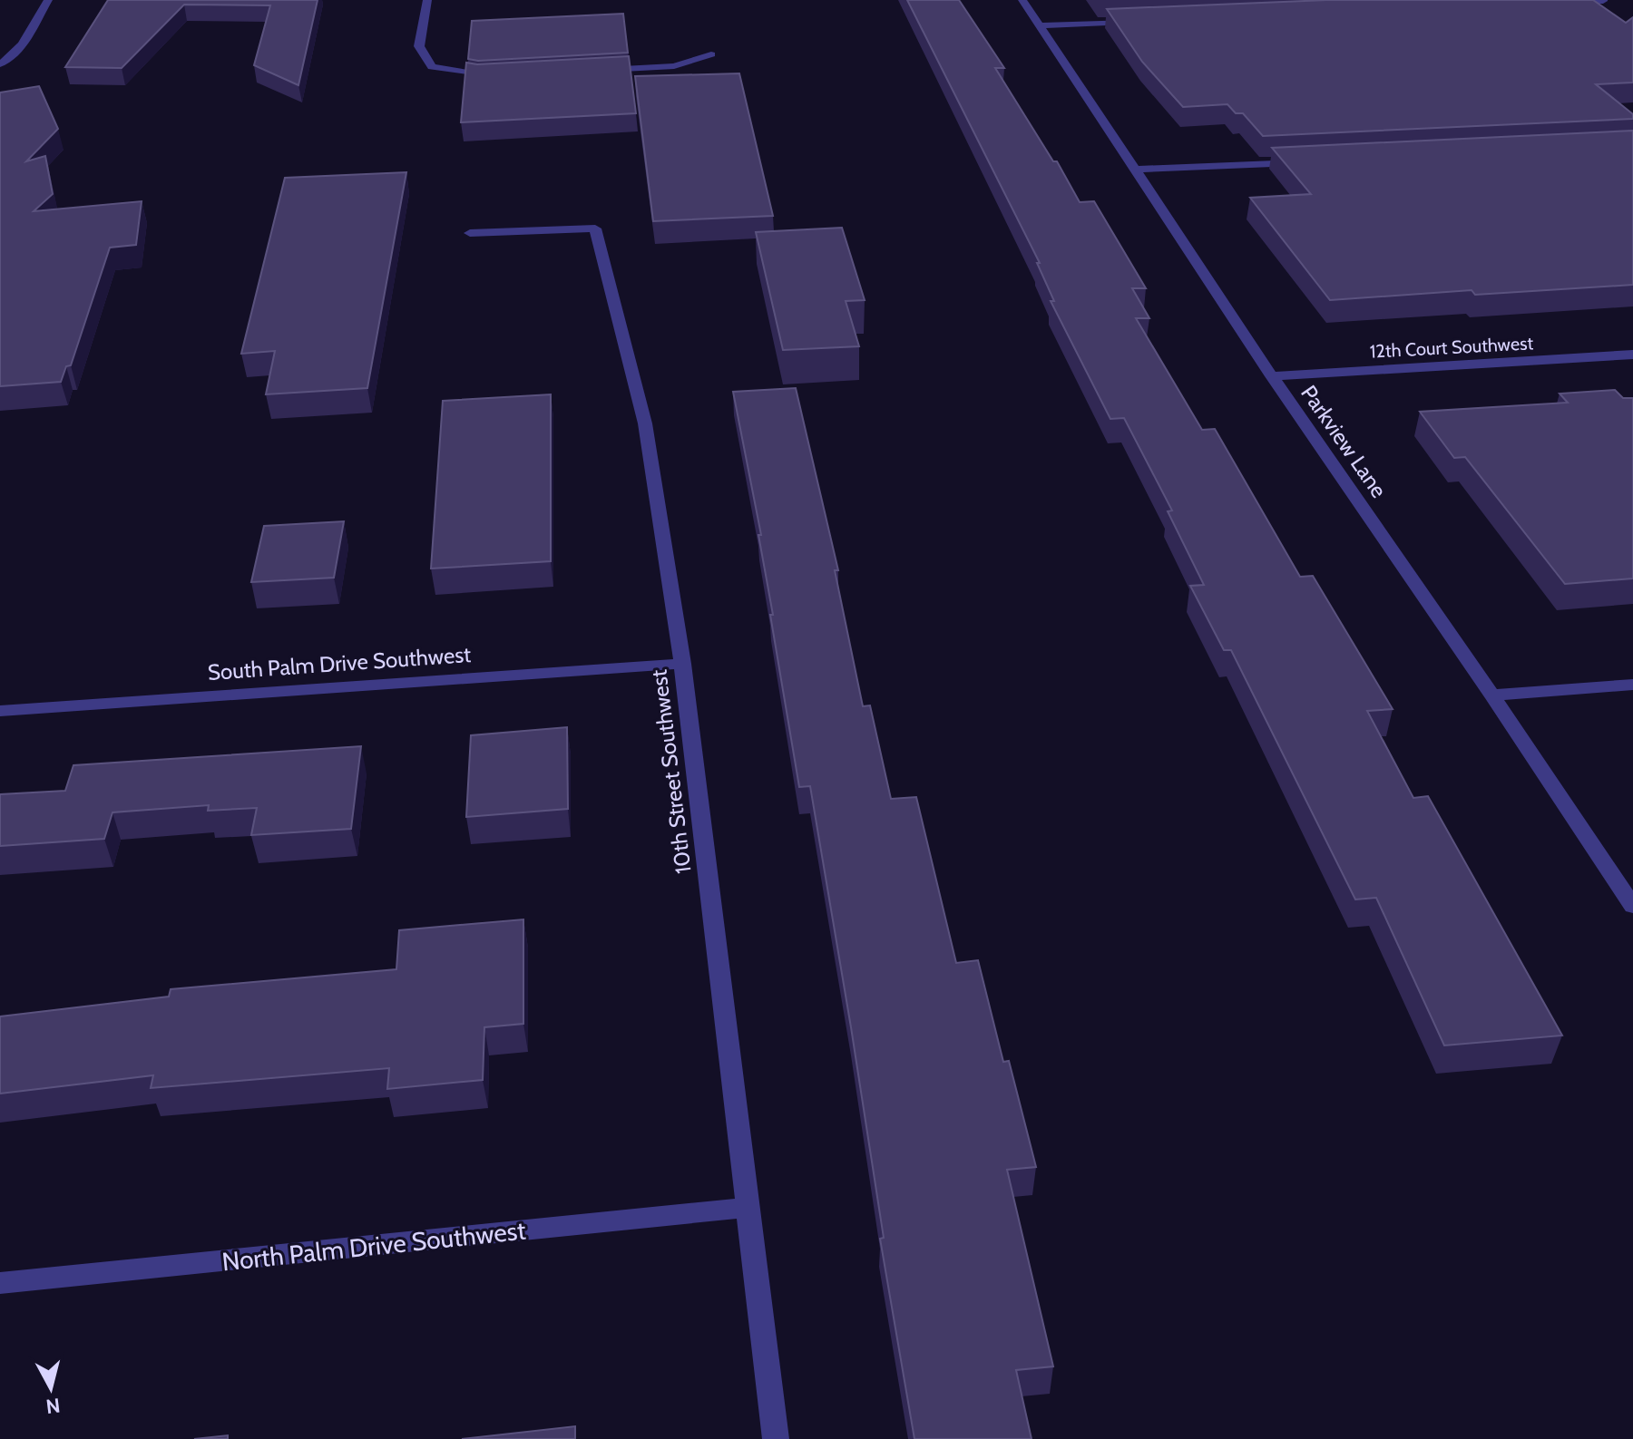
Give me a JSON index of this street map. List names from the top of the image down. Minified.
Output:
{"streets":{"street":["12th Court Southwest","Parkview Lane","South Palm Drive Southwest","10th Street Southwest","North Palm Drive Southwest"]},"crossings":[["12th Court Southwest","Parkview Lane"],["South Palm Drive Southwest","10th Street Southwest"],["10th Street Southwest","North Palm Drive Southwest"]],"north":"bottom"}
